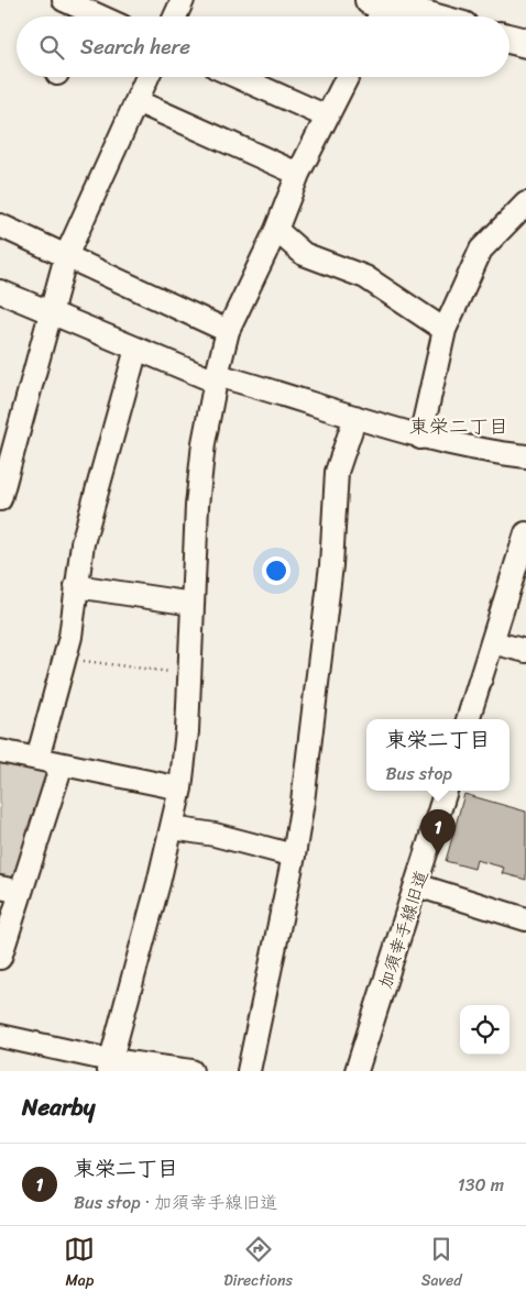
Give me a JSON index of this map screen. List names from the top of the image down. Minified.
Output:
{"streets":{"street":["加須幸手線旧道"]},"districts":["東栄二丁目"],"page":{"search":"Search here","popup":["東栄二丁目","Bus stop"],"pins":"1","heading":"Nearby","list":[{"mark":"1","name":"東栄二丁目","note":"Bus stop · 加須幸手線旧道","value":"130 m"}],"nav":["Map","Directions","Saved"]}}
